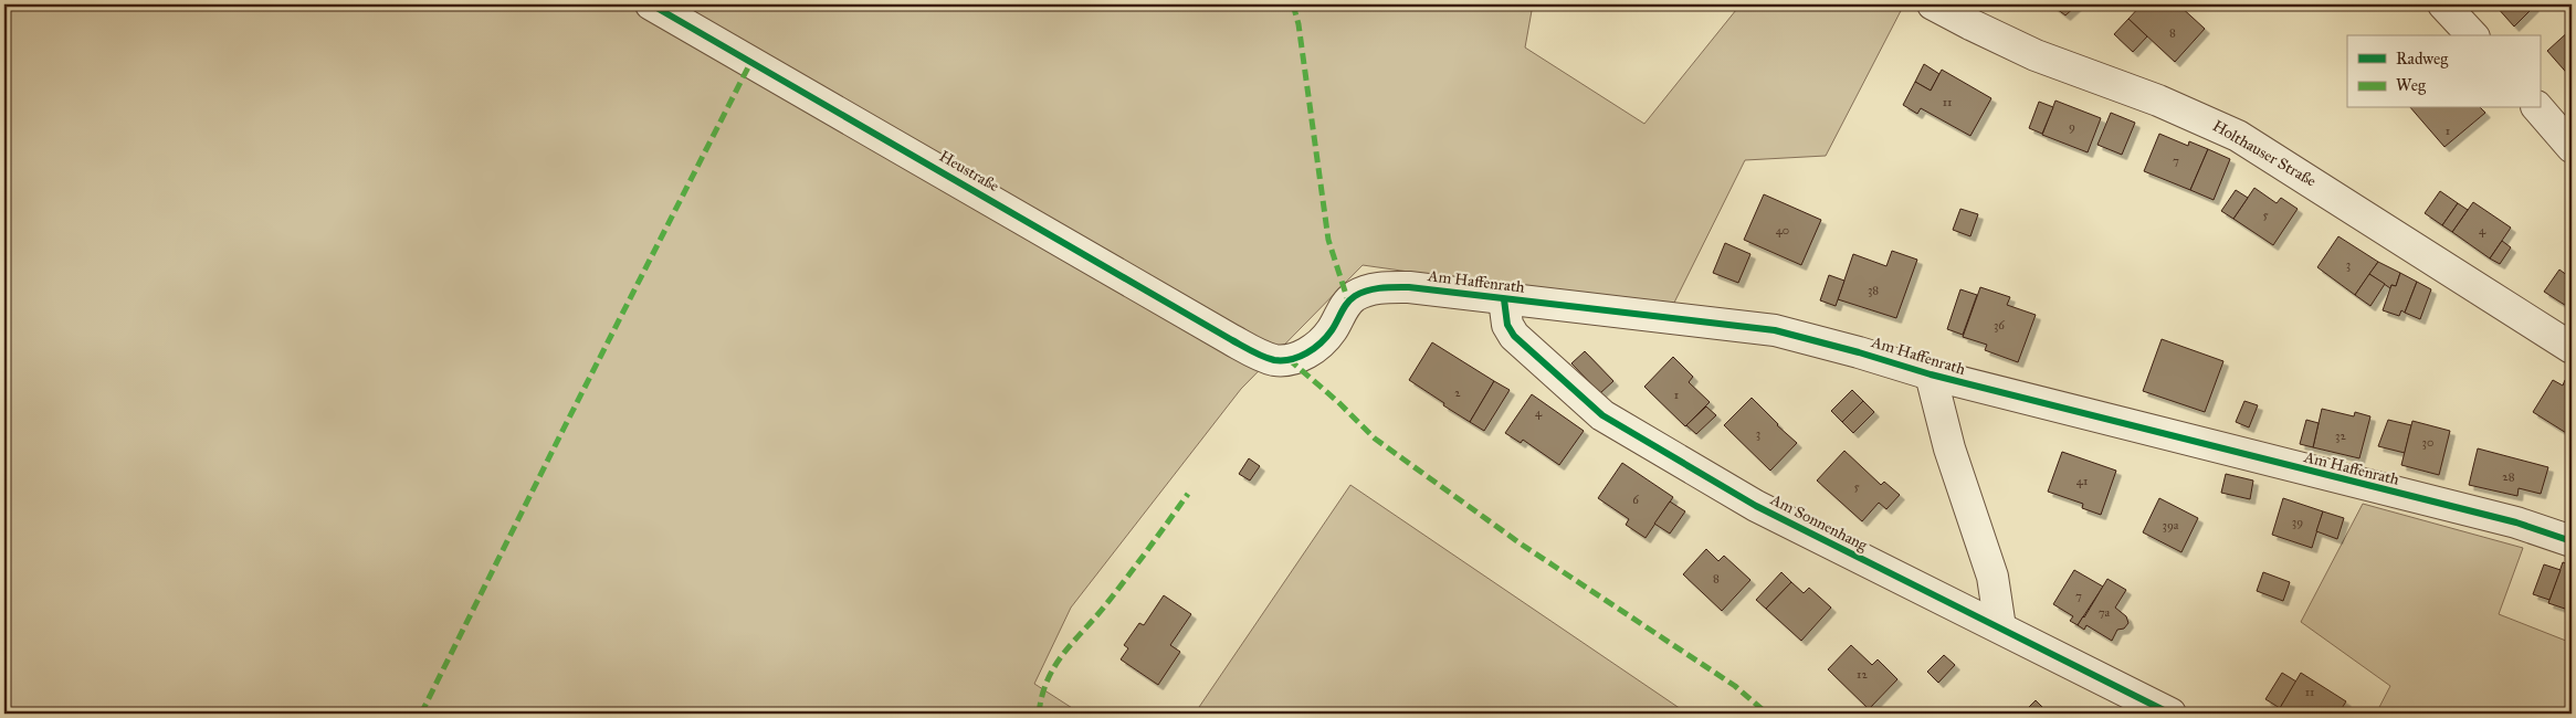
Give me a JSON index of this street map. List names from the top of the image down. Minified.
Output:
{"streets":{"street":["Holthauser Straße","Heustraße","Am Haffenrath","Am Sonnenhang"]},"crossings":[["Heustraße","Am Haffenrath"],["Am Haffenrath","Am Sonnenhang"]],"house_numbers":["8","11","9","1","7","5","40","4","3","38","36","2","1","4","3","32","30","28","41","5","6","39","39a","8","7","7a","12","11"],"legend":["Radweg","Weg"]}
